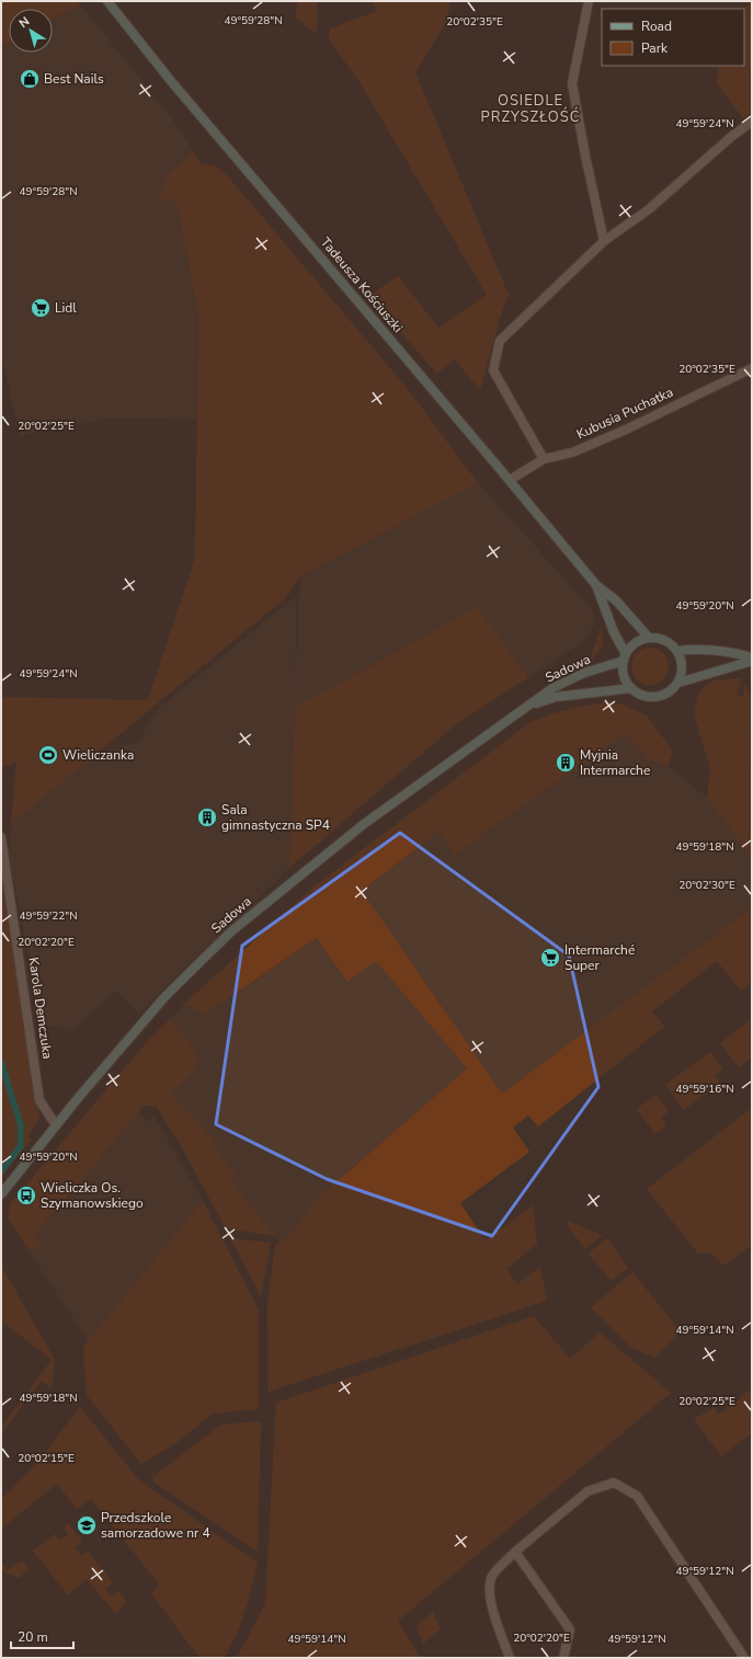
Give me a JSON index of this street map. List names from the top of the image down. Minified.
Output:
{"streets":{"street":["Tadeusza Kościuszki","Kubusia Puchatka","Sadowa","Karola Demczuka"]},"crossings":[["Tadeusza Kościuszki","Kubusia Puchatka"],["Tadeusza Kościuszki","Sadowa"],["Sadowa","Karola Demczuka"]],"districts":["OSIEDLE PRZYSZŁOŚĆ"],"places":{"shop":["Best Nails"],"supermarket":["Lidl","Intermarché Super"],"sports":["Wieliczanka"],"building":["Myjnia Intermarche","Sala gimnastyczna SP4"],"bus stop":["Wieliczka Os. Szymanowskiego"],"school or university":["Przedszkole samorzadowe nr 4"]},"legend":["Road","Park"],"scale_bar":"20 m","north":"top left","coordinates":["49°59'28\"N","20°02'35\"E","49°59'24\"N","20°02'25\"E","49°59'20\"N","49°59'18\"N","20°02'30\"E","49°59'22\"N","20°02'20\"E","49°59'16\"N","49°59'14\"N","20°02'15\"E","49°59'12\"N"]}
